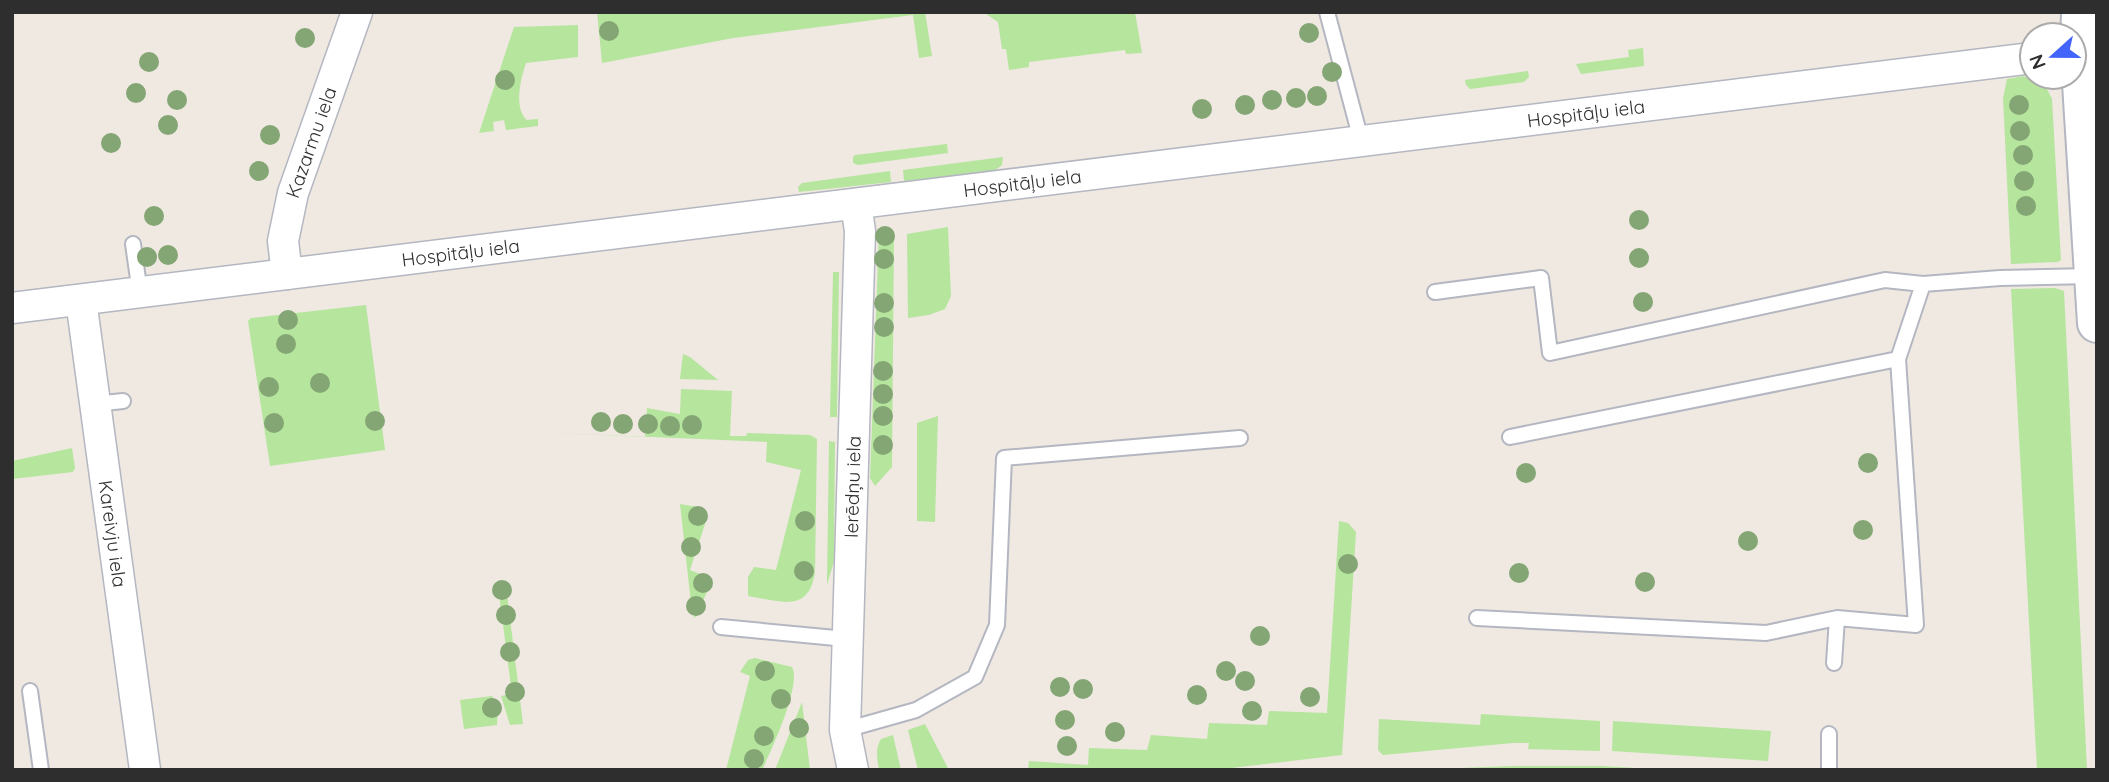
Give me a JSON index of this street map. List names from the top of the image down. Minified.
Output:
{"streets":{"street":["Hospitāļu iela","Kazarmu iela","Ierēdņu iela","Kareivju iela"]},"crossings":[["Hospitāļu iela","Kazarmu iela"],["Hospitāļu iela","Ierēdņu iela"],["Hospitāļu iela","Kareivju iela"]],"north":"left"}
